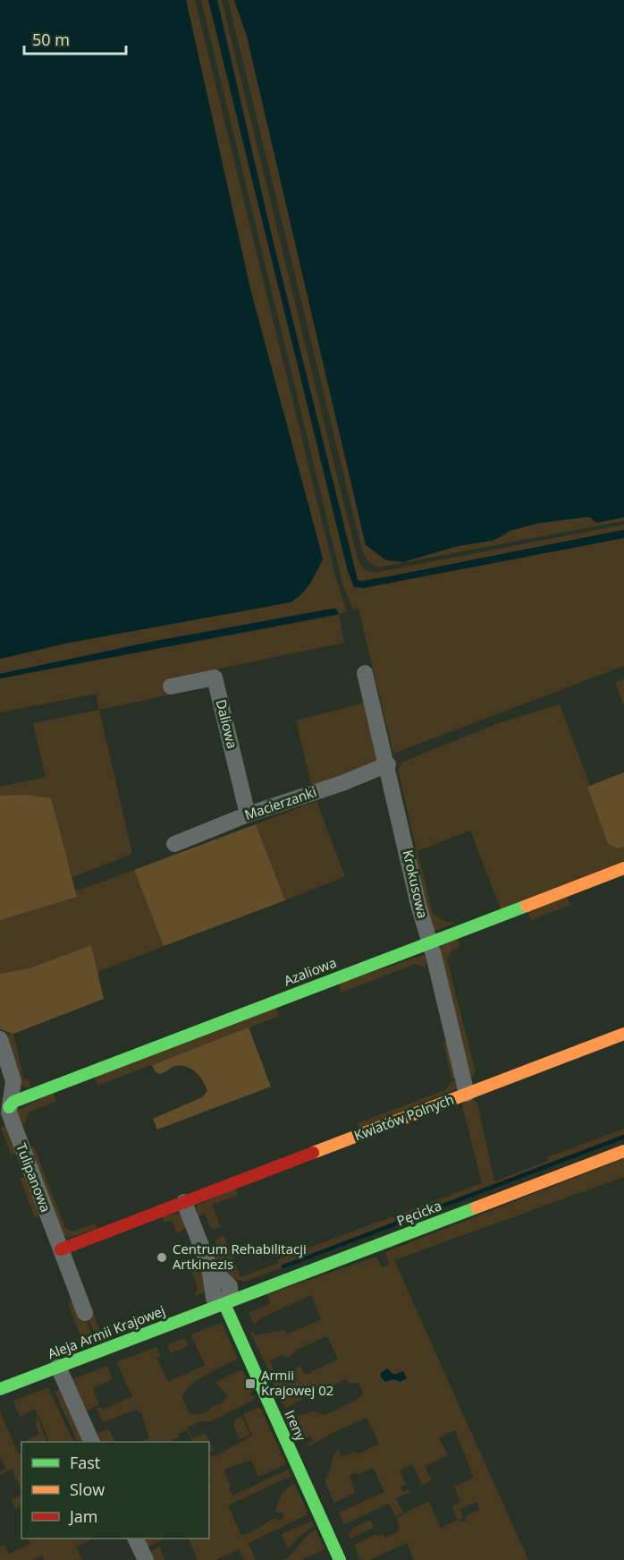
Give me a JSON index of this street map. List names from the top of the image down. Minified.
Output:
{"streets":{"street":["Daliowa","Macierzanki","Krokusowa","Azaliowa","Kwiatów Polnych","Tulipanowa","Pęcicka","Aleja Armii Krajowej","Ireny"]},"crossings":[["Daliowa","Macierzanki"],["Macierzanki","Krokusowa"],["Krokusowa","Azaliowa"],["Krokusowa","Kwiatów Polnych"],["Azaliowa","Tulipanowa"],["Kwiatów Polnych","Tulipanowa"],["Pęcicka","Aleja Armii Krajowej"],["Pęcicka","Ireny"],["Aleja Armii Krajowej","Ireny"]],"places":{"other":["Centrum Rehabilitacji Artkinezis"],"transit":["Armii Krajowej 02"]},"legend":["Fast","Slow","Jam"],"scale_bar":"50 m"}
